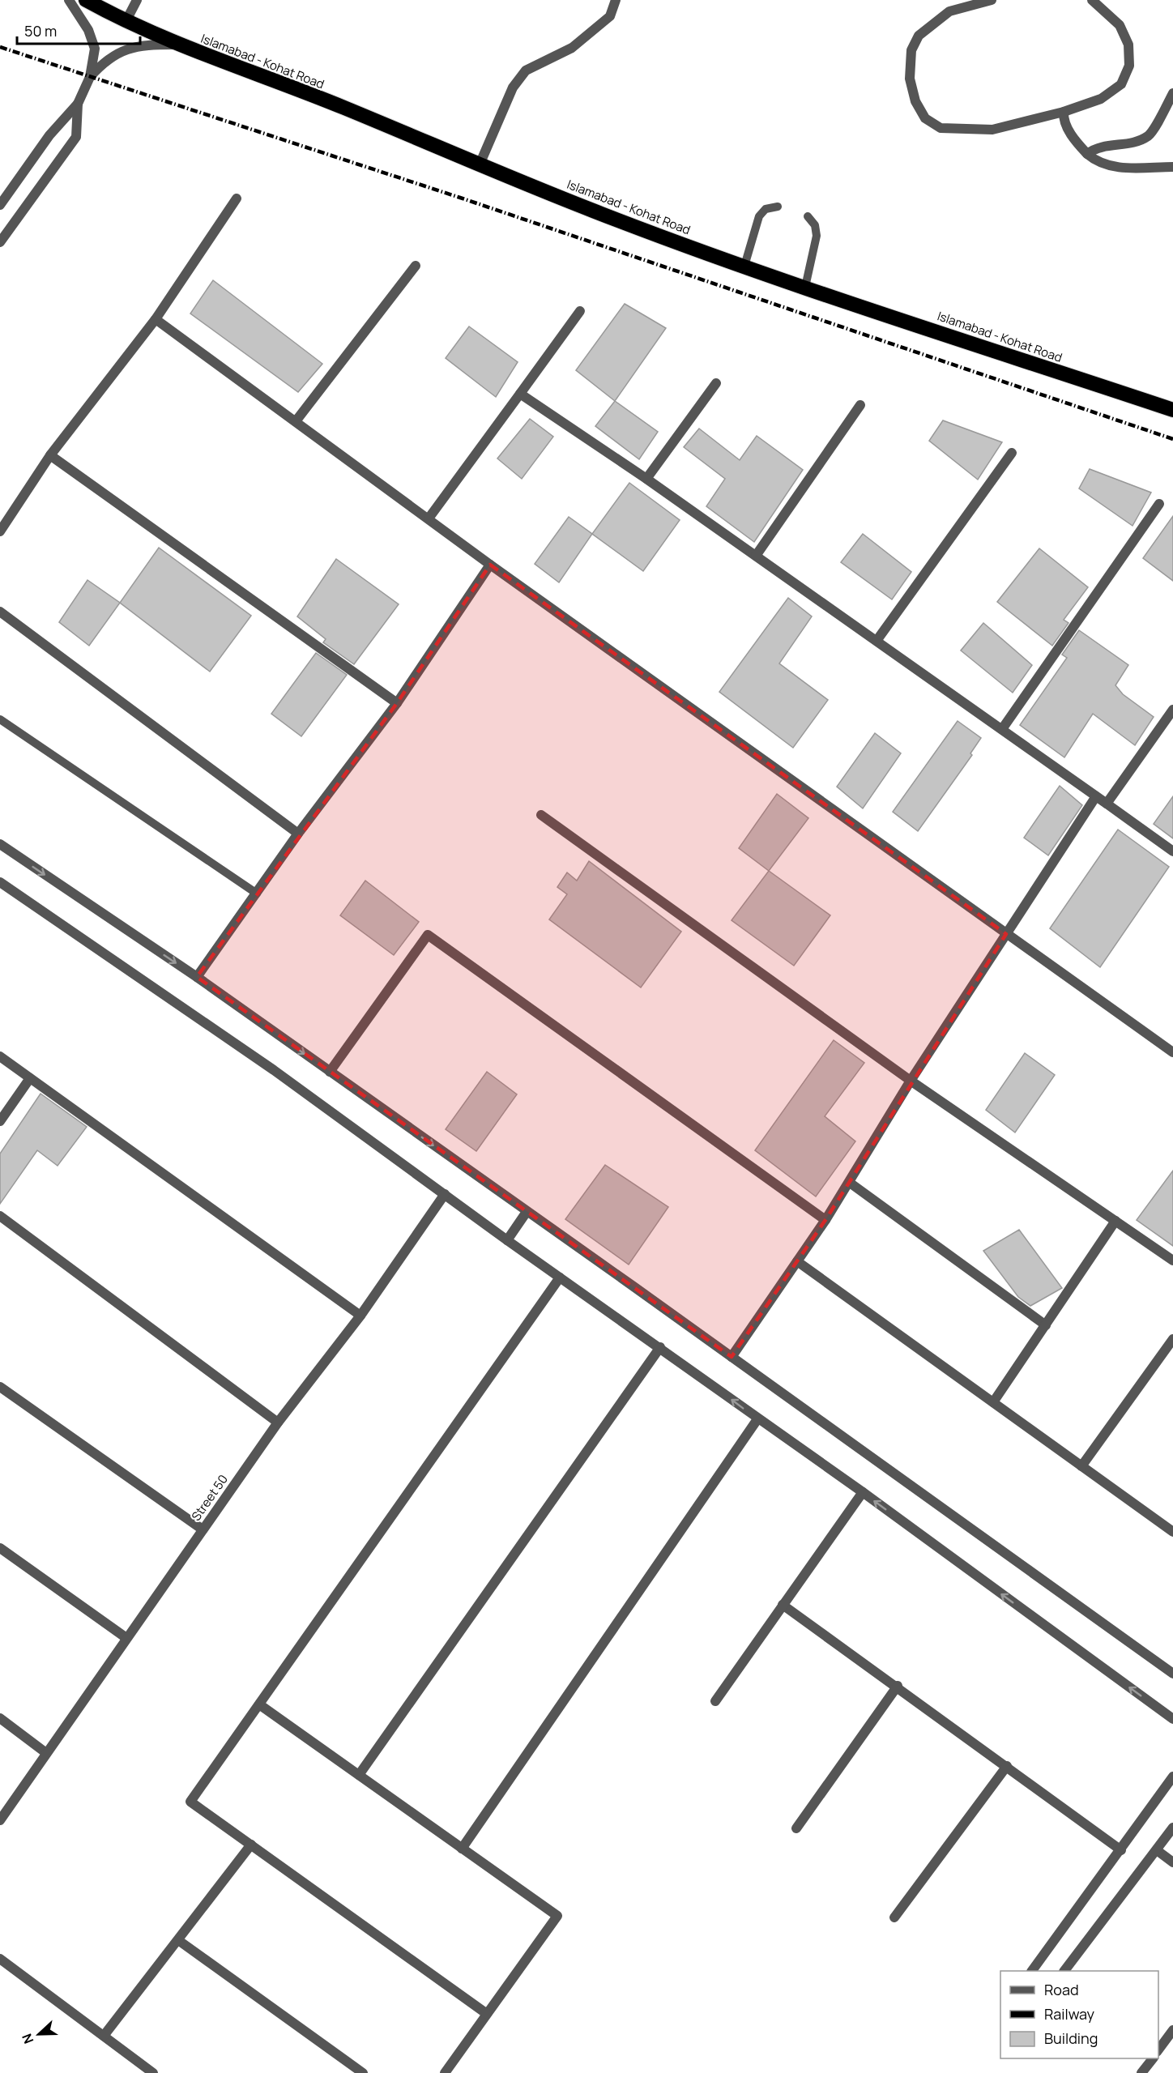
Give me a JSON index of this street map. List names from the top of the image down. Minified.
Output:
{"streets":{"highway":["Islamabad - Kohat Road"],"street":["Street 50"]},"legend":["Road","Railway","Building"],"scale_bar":"50 m","north":"left"}
